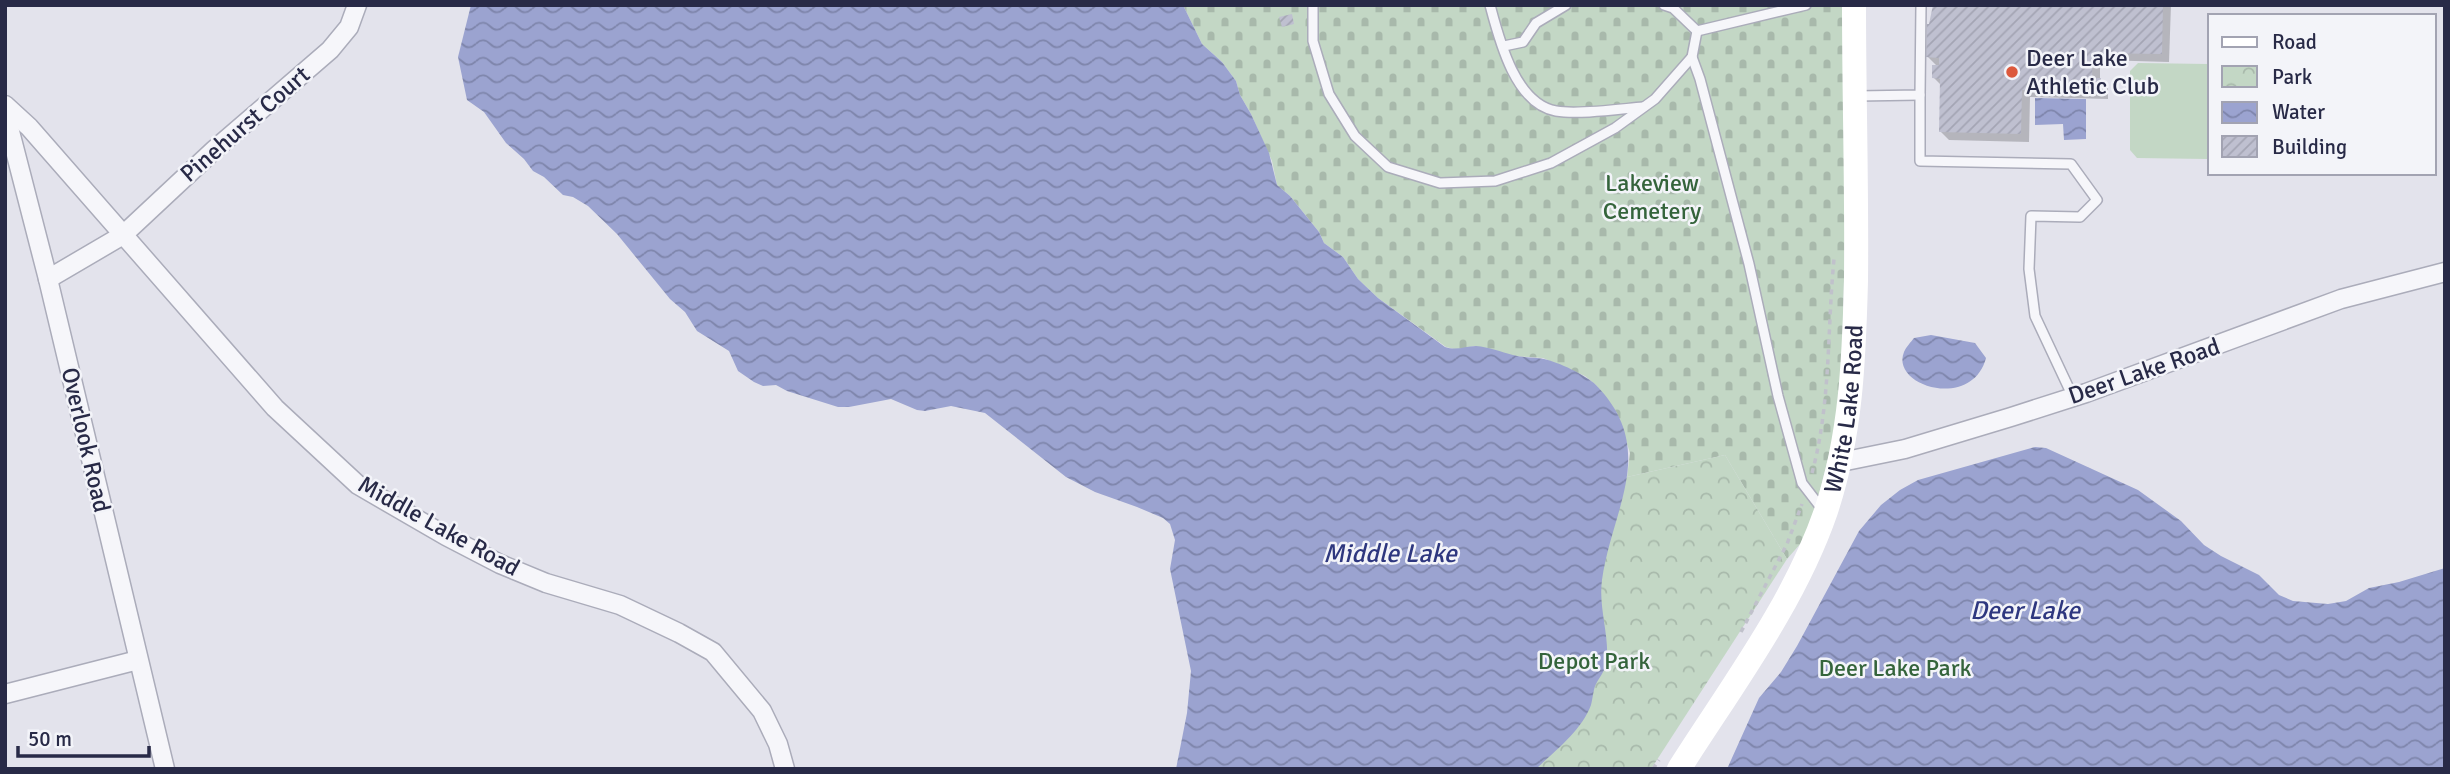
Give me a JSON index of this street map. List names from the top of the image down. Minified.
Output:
{"streets":{"street":["Pinehurst Court","Deer Lake Road","White Lake Road","Overlook Road","Middle Lake Road"]},"crossings":[["Pinehurst Court","Overlook Road"],["Pinehurst Court","Middle Lake Road"],["Deer Lake Road","White Lake Road"]],"water":["Middle Lake","Deer Lake"],"parks":["Lakeview Cemetery","Depot Park","Deer Lake Park"],"places":["Deer Lake Athletic Club"],"legend":["Road","Park","Water","Building"],"scale_bar":"50 m"}
